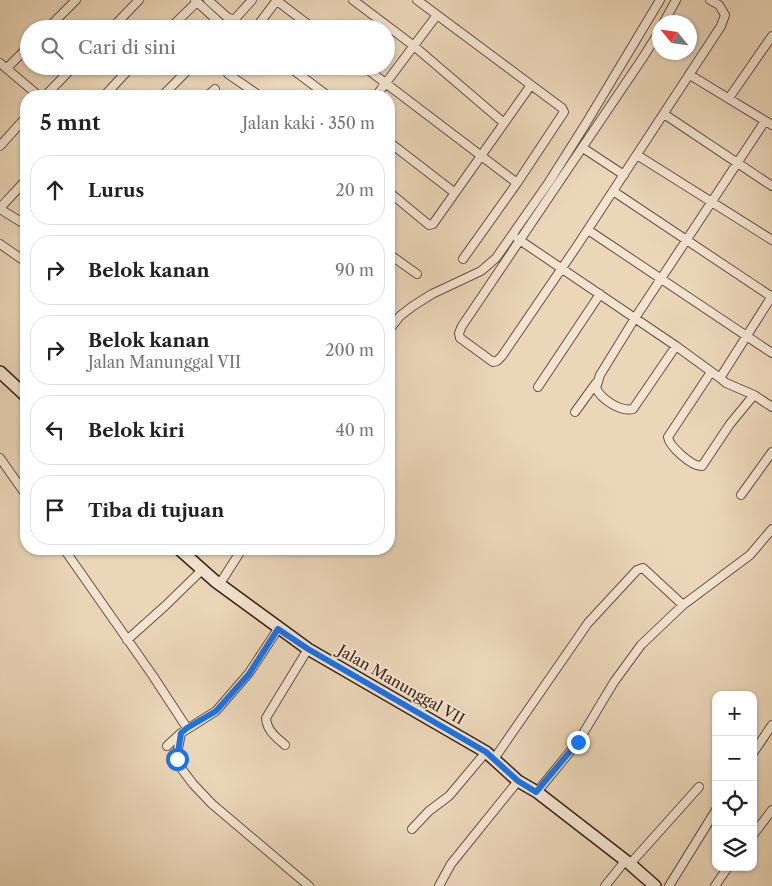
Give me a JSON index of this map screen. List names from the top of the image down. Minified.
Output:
{"streets":{"street":["Jalan Manunggal VII"]},"north":"top left","page":{"search":"Cari di sini","heading":["5 mnt","Jalan kaki · 350 m"],"list":[["Lurus","20 m"],["Belok kanan","90 m"],["Belok kanan","Jalan Manunggal VII","200 m"],["Belok kiri","40 m"],"Tiba di tujuan"],"map_buttons":["+","−"]}}
